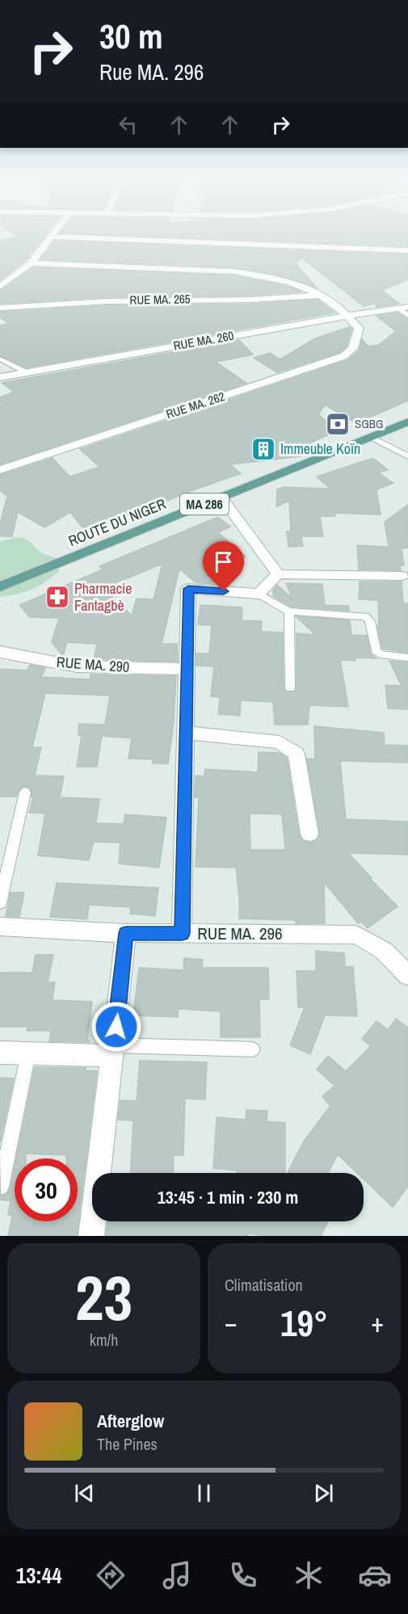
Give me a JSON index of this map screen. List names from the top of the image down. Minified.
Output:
{"streets":{"main road":["MA 286","ROUTE DU NIGER"],"street":["RUE MA. 265","RUE MA. 260","RUE MA. 262","RUE MA. 290","RUE MA. 296"]},"crossings":[["RUE MA. 260","RUE MA. 262"]],"places":{"bank":["SGBG"],"building":["Immeuble Koïn"],"pharmacy":["Pharmacie Fantagbè"]},"page":{"turn":["30 m","Rue MA. 296"],"limit":"30","trip":"13:45 · 1 min · 230 m","tile":[["23","km/h"],"Climatisation"],"heat":["−","19°","+"],"song":["Afterglow","The Pines"],"tabs":"13:44"}}
